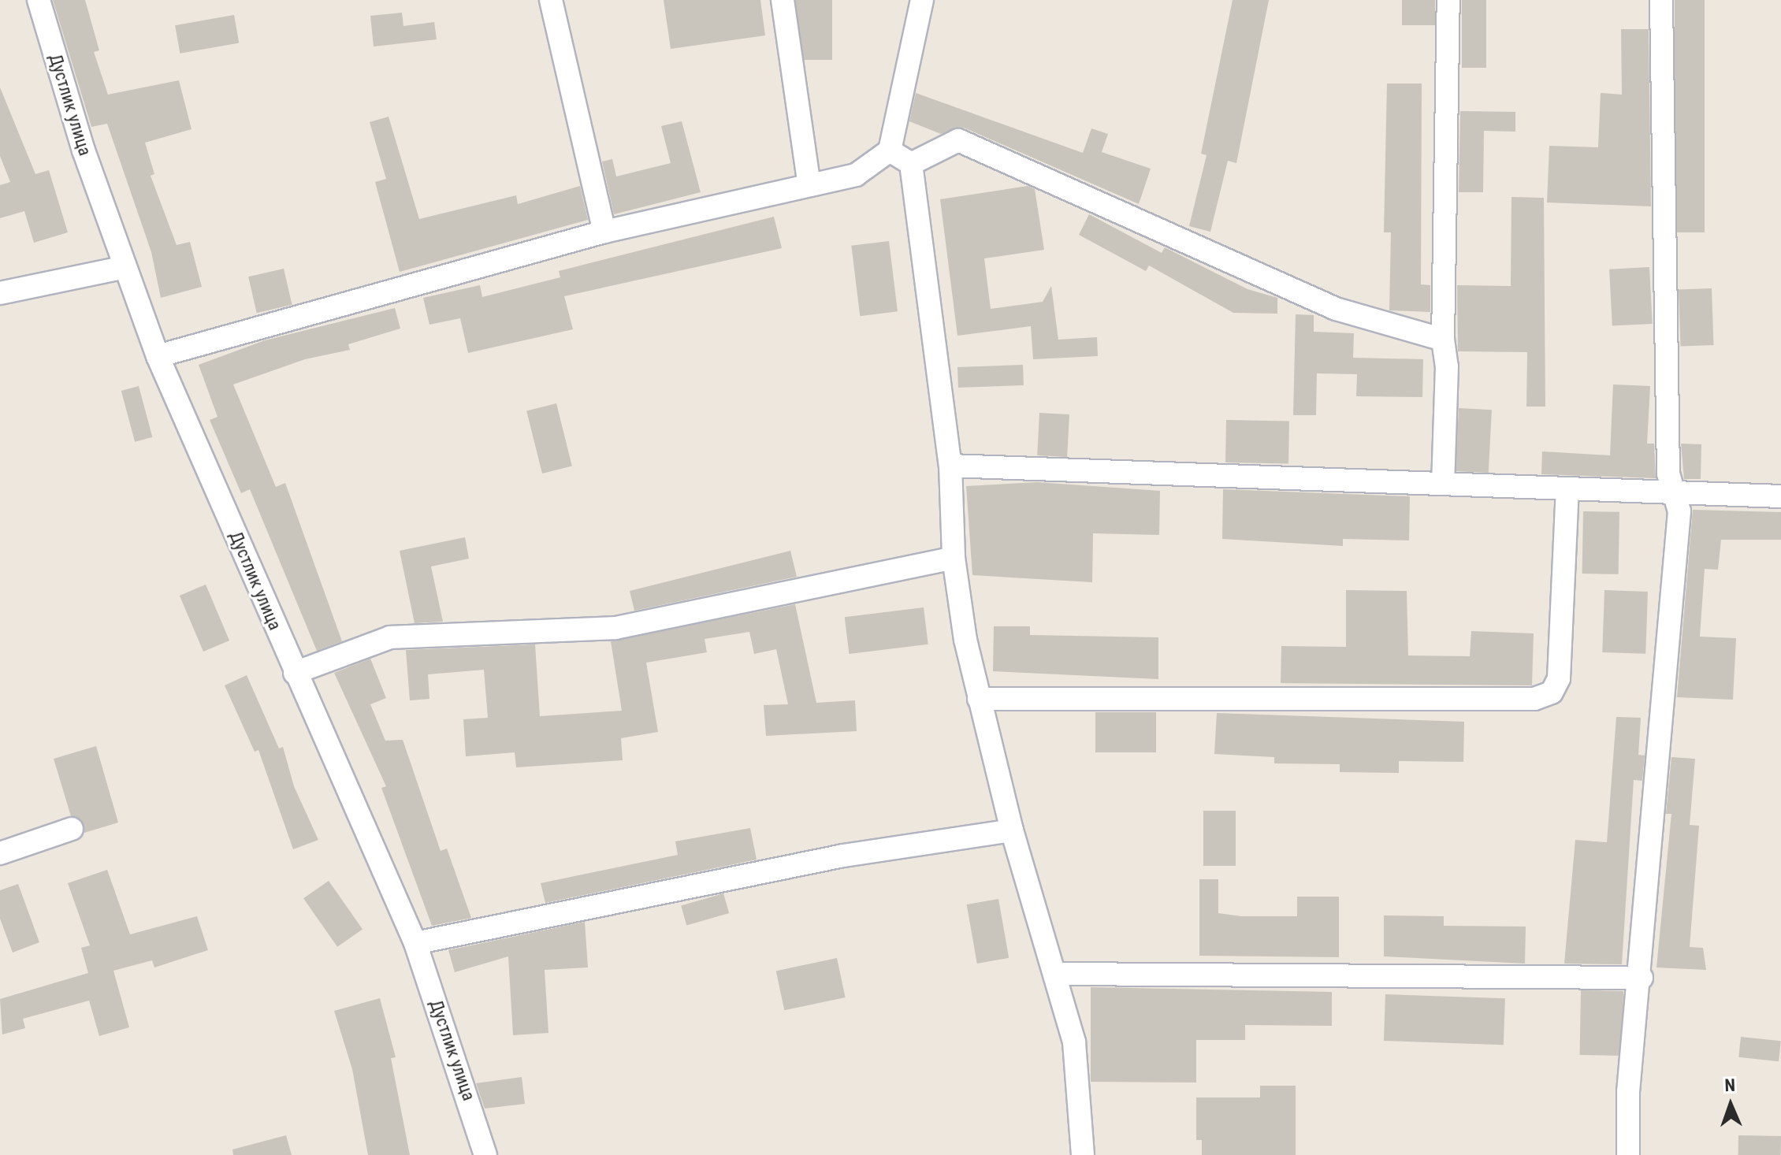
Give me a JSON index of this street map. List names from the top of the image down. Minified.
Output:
{"streets":{"street":["Дустлик улица"]},"north":"top"}
